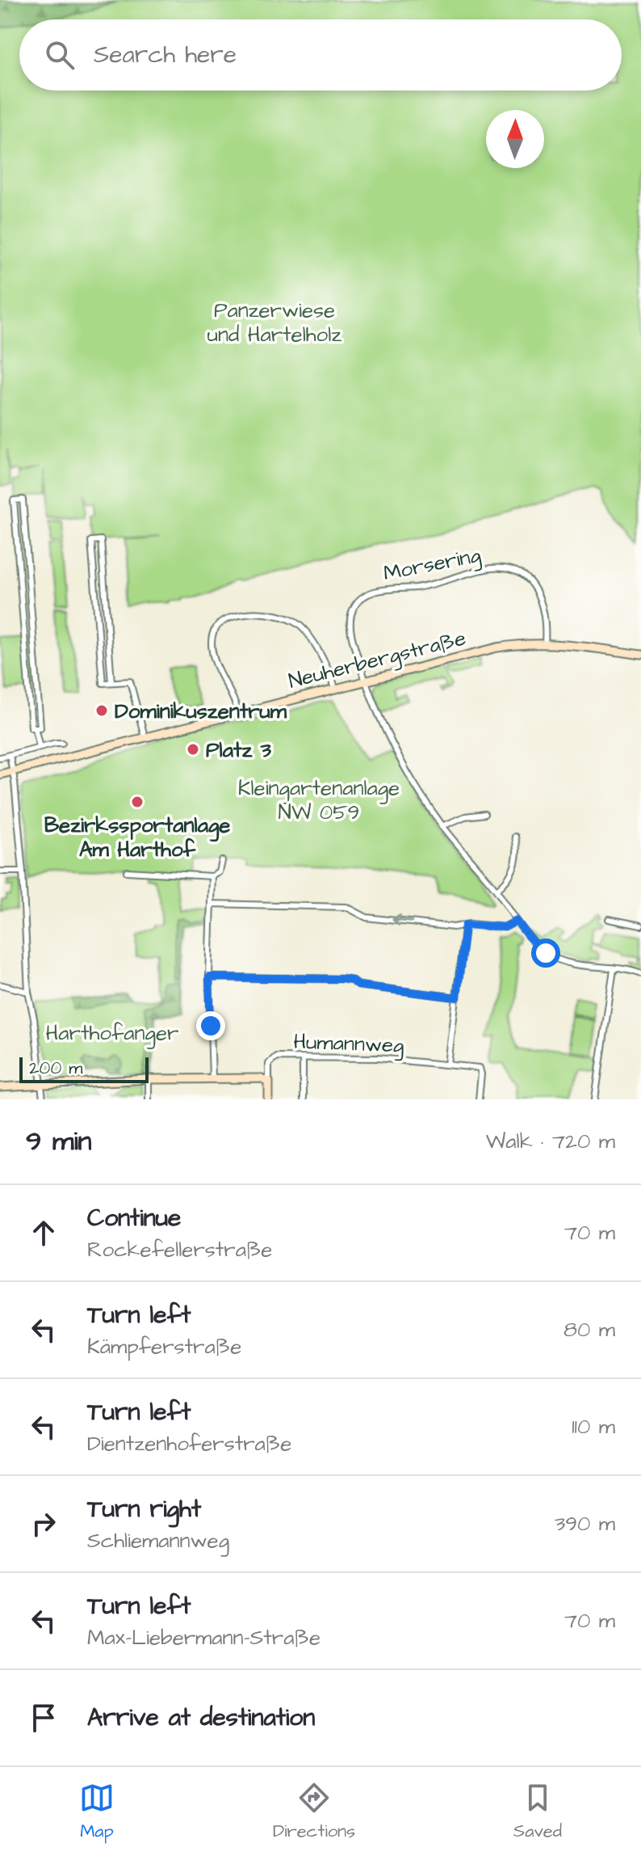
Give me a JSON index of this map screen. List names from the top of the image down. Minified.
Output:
{"streets":{"main road":["Neuherbergstraße"],"street":["Morsering","Humannweg"]},"crossings":[["Morsering","Neuherbergstraße"]],"parks":["Panzerwiese und Hartelholz","Kleingartenanlage NW 059","Harthofanger"],"places":["Dominikuszentrum","Platz 3","Bezirkssportanlage Am Harthof"],"scale_bar":"200 m","north":"top","page":{"search":"Search here","scale":"200 m","heading":["9 min","Walk · 720 m"],"list":[["Continue","Rockefellerstraße","70 m"],["Turn left","Kämpferstraße","80 m"],["Turn left","Dientzenhoferstraße","110 m"],["Turn right","Schliemannweg","390 m"],["Turn left","Max-Liebermann-Straße","70 m"],"Arrive at destination"],"nav":["Map","Directions","Saved"]}}
